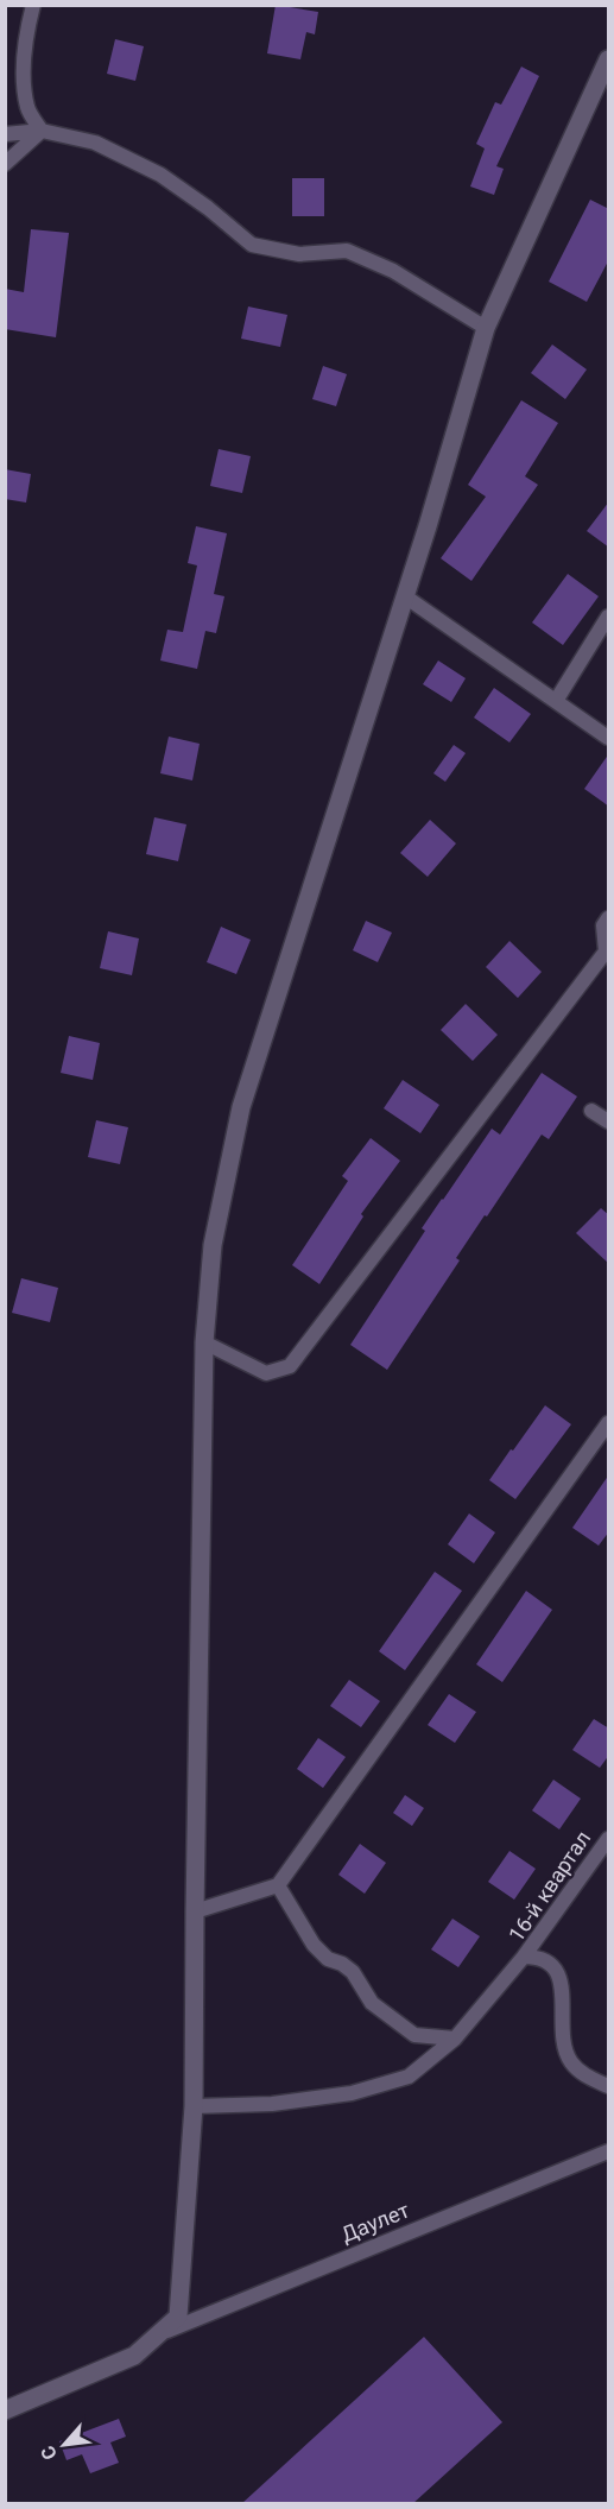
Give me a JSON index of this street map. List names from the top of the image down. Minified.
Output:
{"streets":{"street":["16-й квартал","Даулет"]},"north":"bottom left"}
